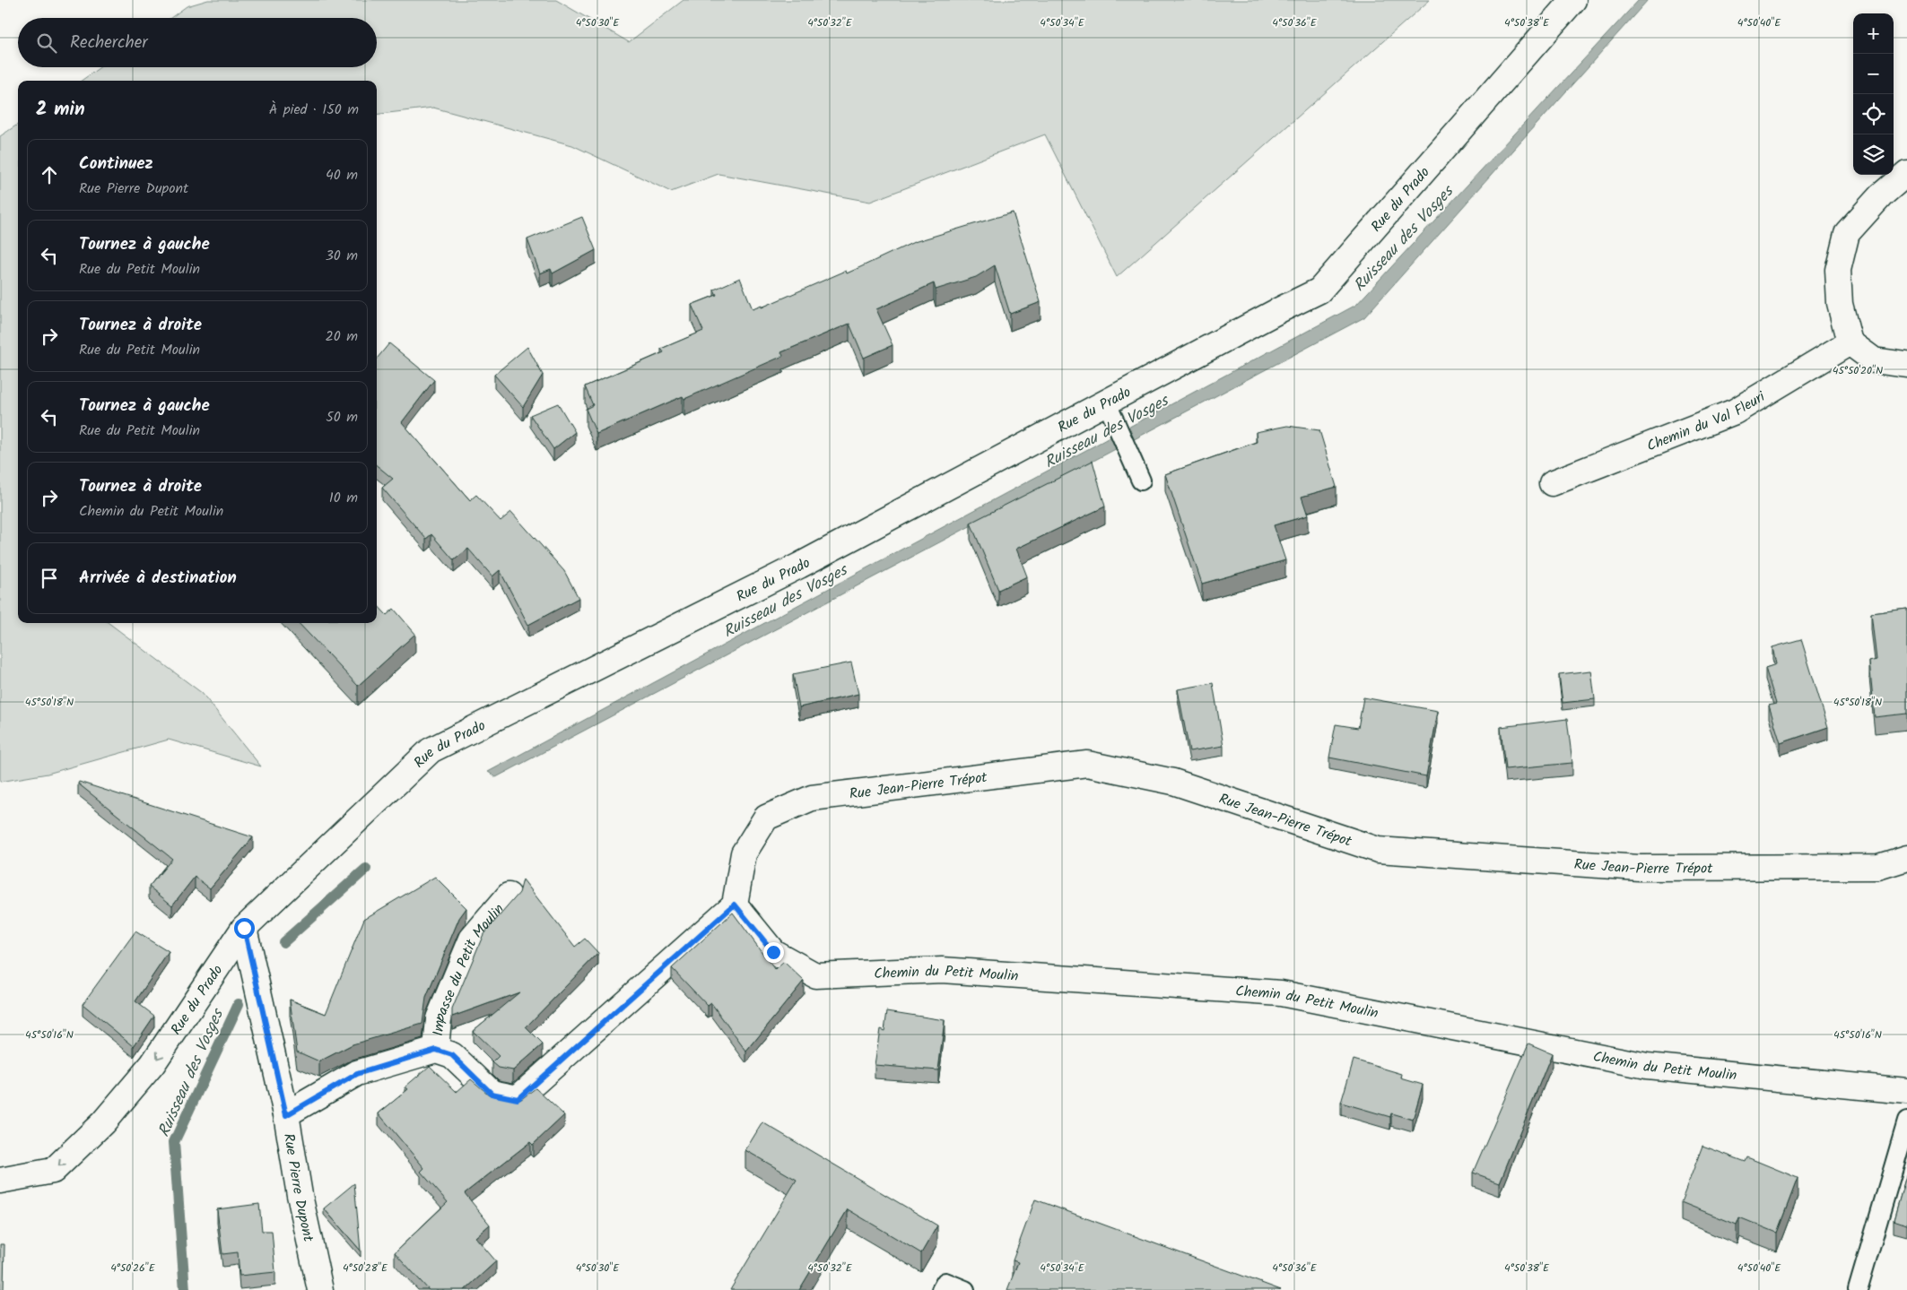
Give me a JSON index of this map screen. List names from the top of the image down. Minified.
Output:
{"streets":{"street":["Rue du Prado","Chemin du Val Fleuri","Rue Jean-Pierre Trépot","Impasse du Petit Moulin","Chemin du Petit Moulin","Rue Pierre Dupont"]},"crossings":[["Rue du Prado","Rue Pierre Dupont"],["Rue Jean-Pierre Trépot","Chemin du Petit Moulin"]],"water":["Ruisseau des Vosges"],"page":{"map_buttons":["+","−"],"search":"Rechercher","heading":["2 min","À pied · 150 m"],"list":[["Continuez","Rue Pierre Dupont","40 m"],["Tournez à gauche","Rue du Petit Moulin","30 m"],["Tournez à droite","Rue du Petit Moulin","20 m"],["Tournez à gauche","Rue du Petit Moulin","50 m"],["Tournez à droite","Chemin du Petit Moulin","10 m"],"Arrivée à destination"]},"coordinates":["4°50'30\"E","4°50'32\"E","4°50'34\"E","4°50'36\"E","4°50'38\"E","4°50'40\"E","45°50'20\"N","45°50'18\"N","45°50'16\"N","4°50'26\"E","4°50'28\"E"]}
